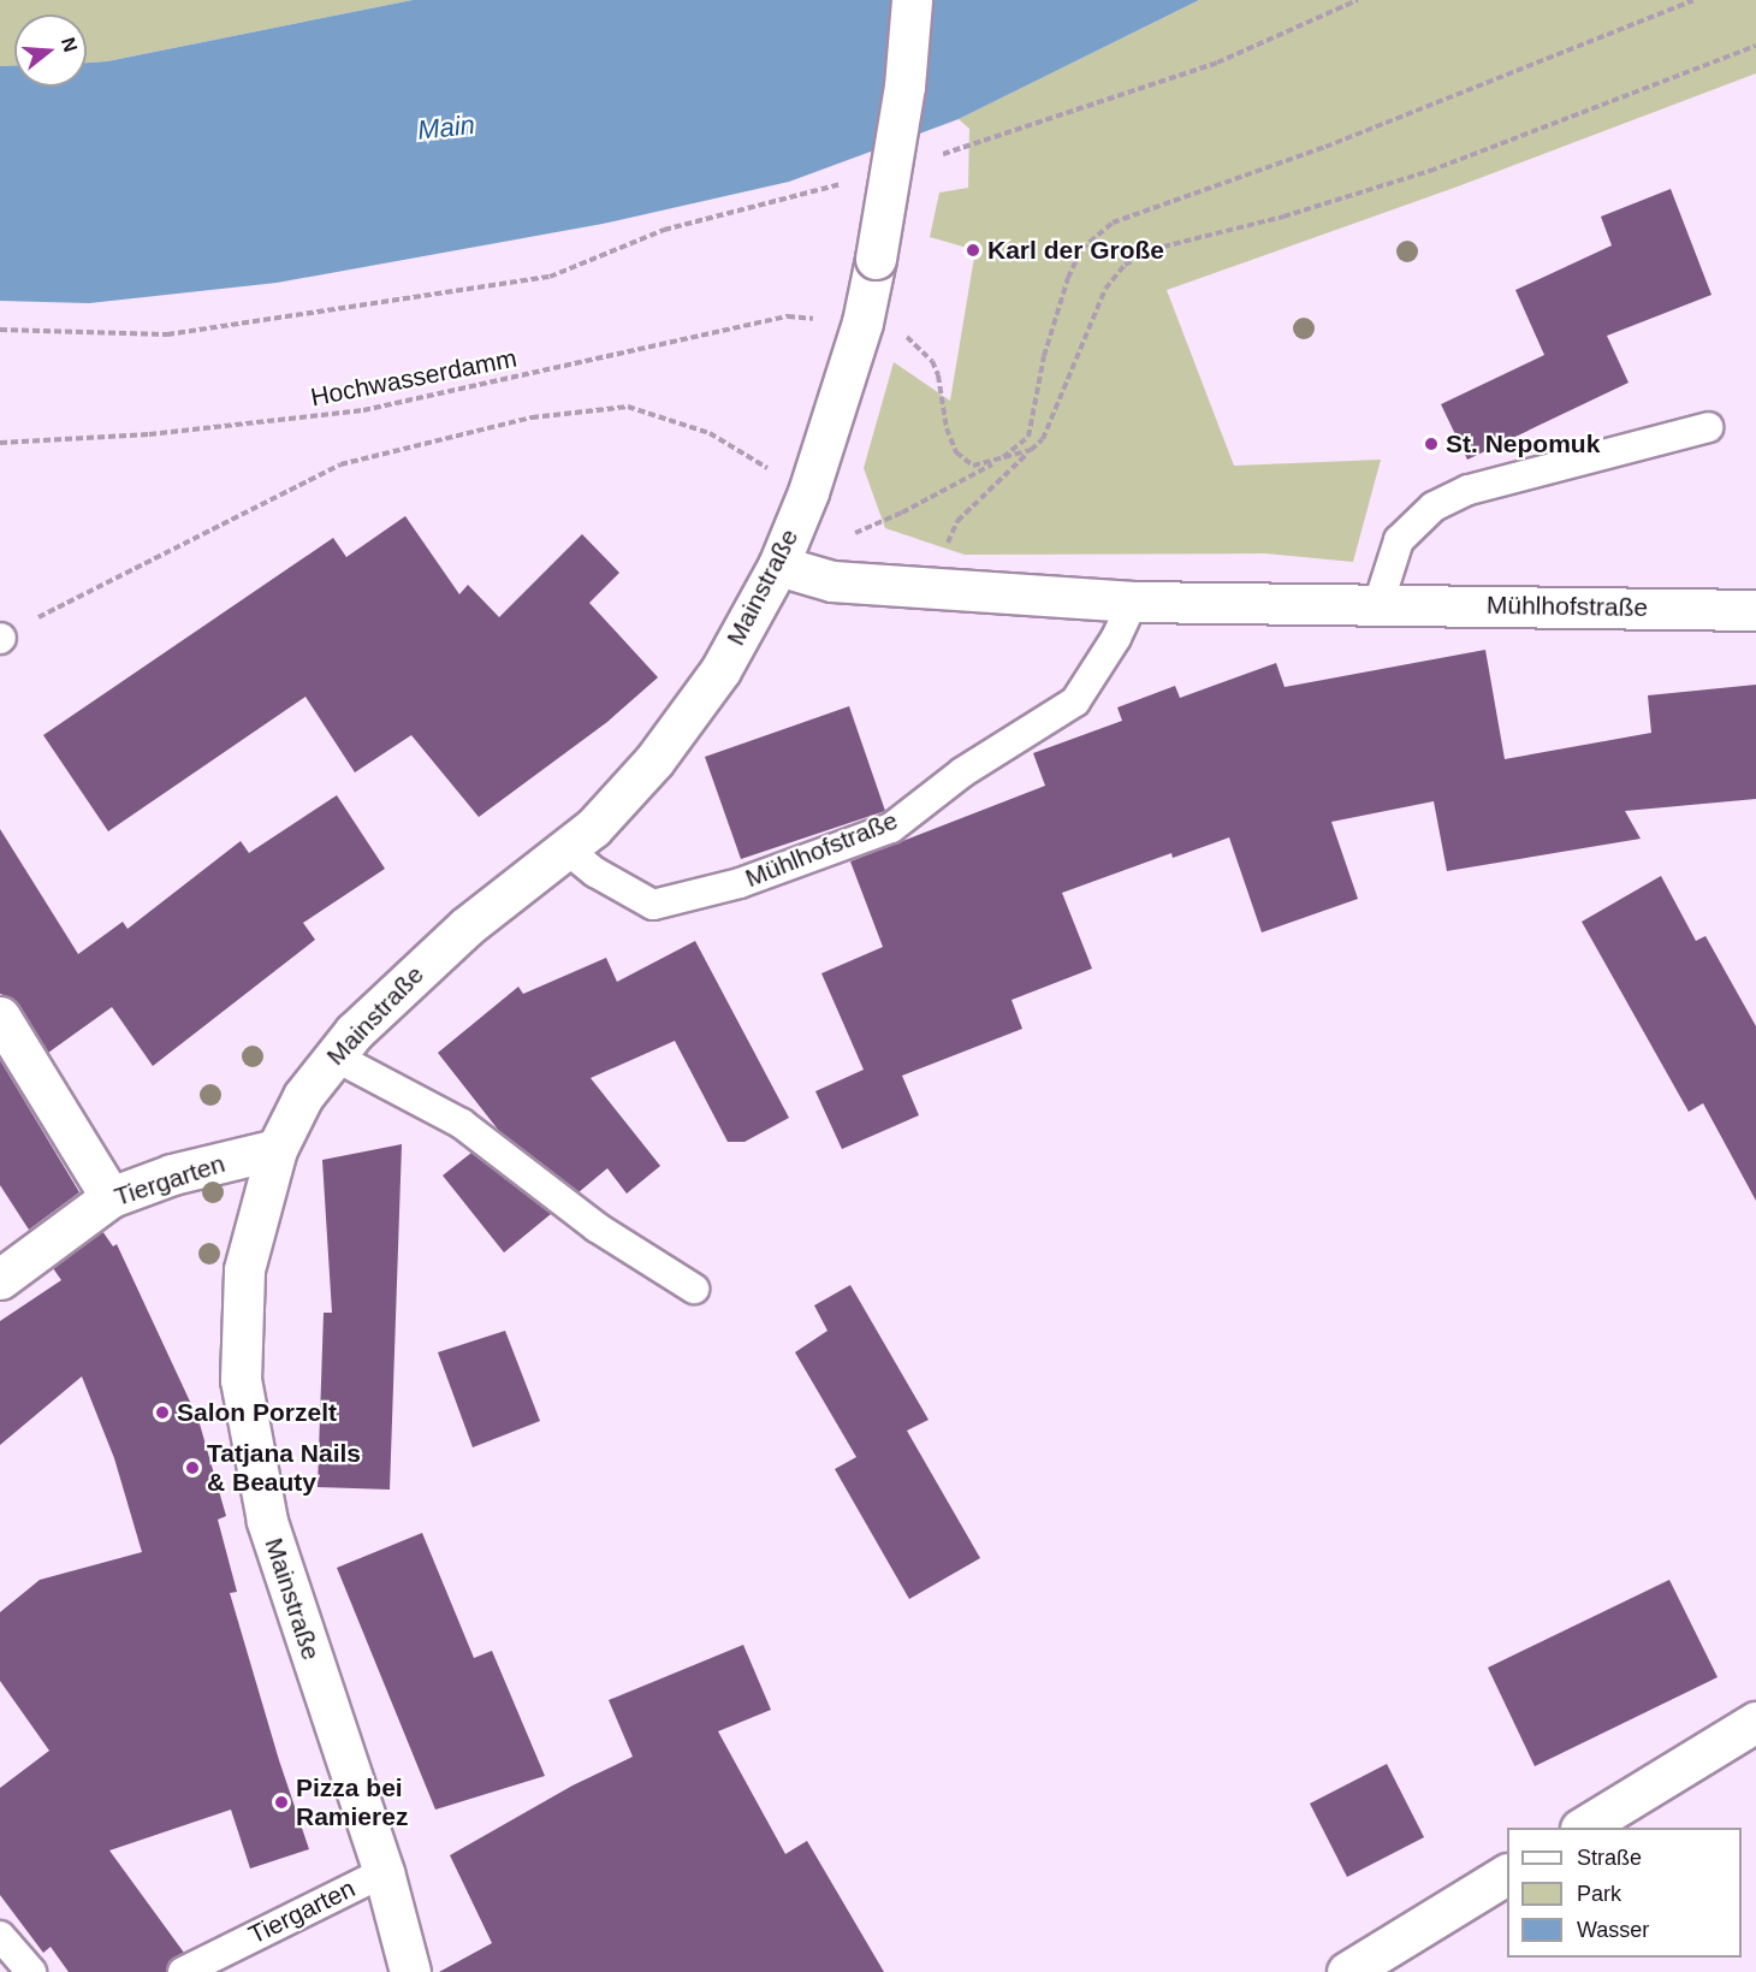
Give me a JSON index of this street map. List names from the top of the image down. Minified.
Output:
{"streets":{"main road":["Mainstraße","Mühlhofstraße","Tiergarten"],"path":["Hochwasserdamm"]},"crossings":[["Mainstraße","Mühlhofstraße"],["Mainstraße","Tiergarten"]],"water":["Main"],"places":["Karl der Große","St. Nepomuk","Salon Porzelt","Tatjana Nails & Beauty","Pizza bei Ramierez"],"legend":["Straße","Park","Wasser"],"north":"right"}
